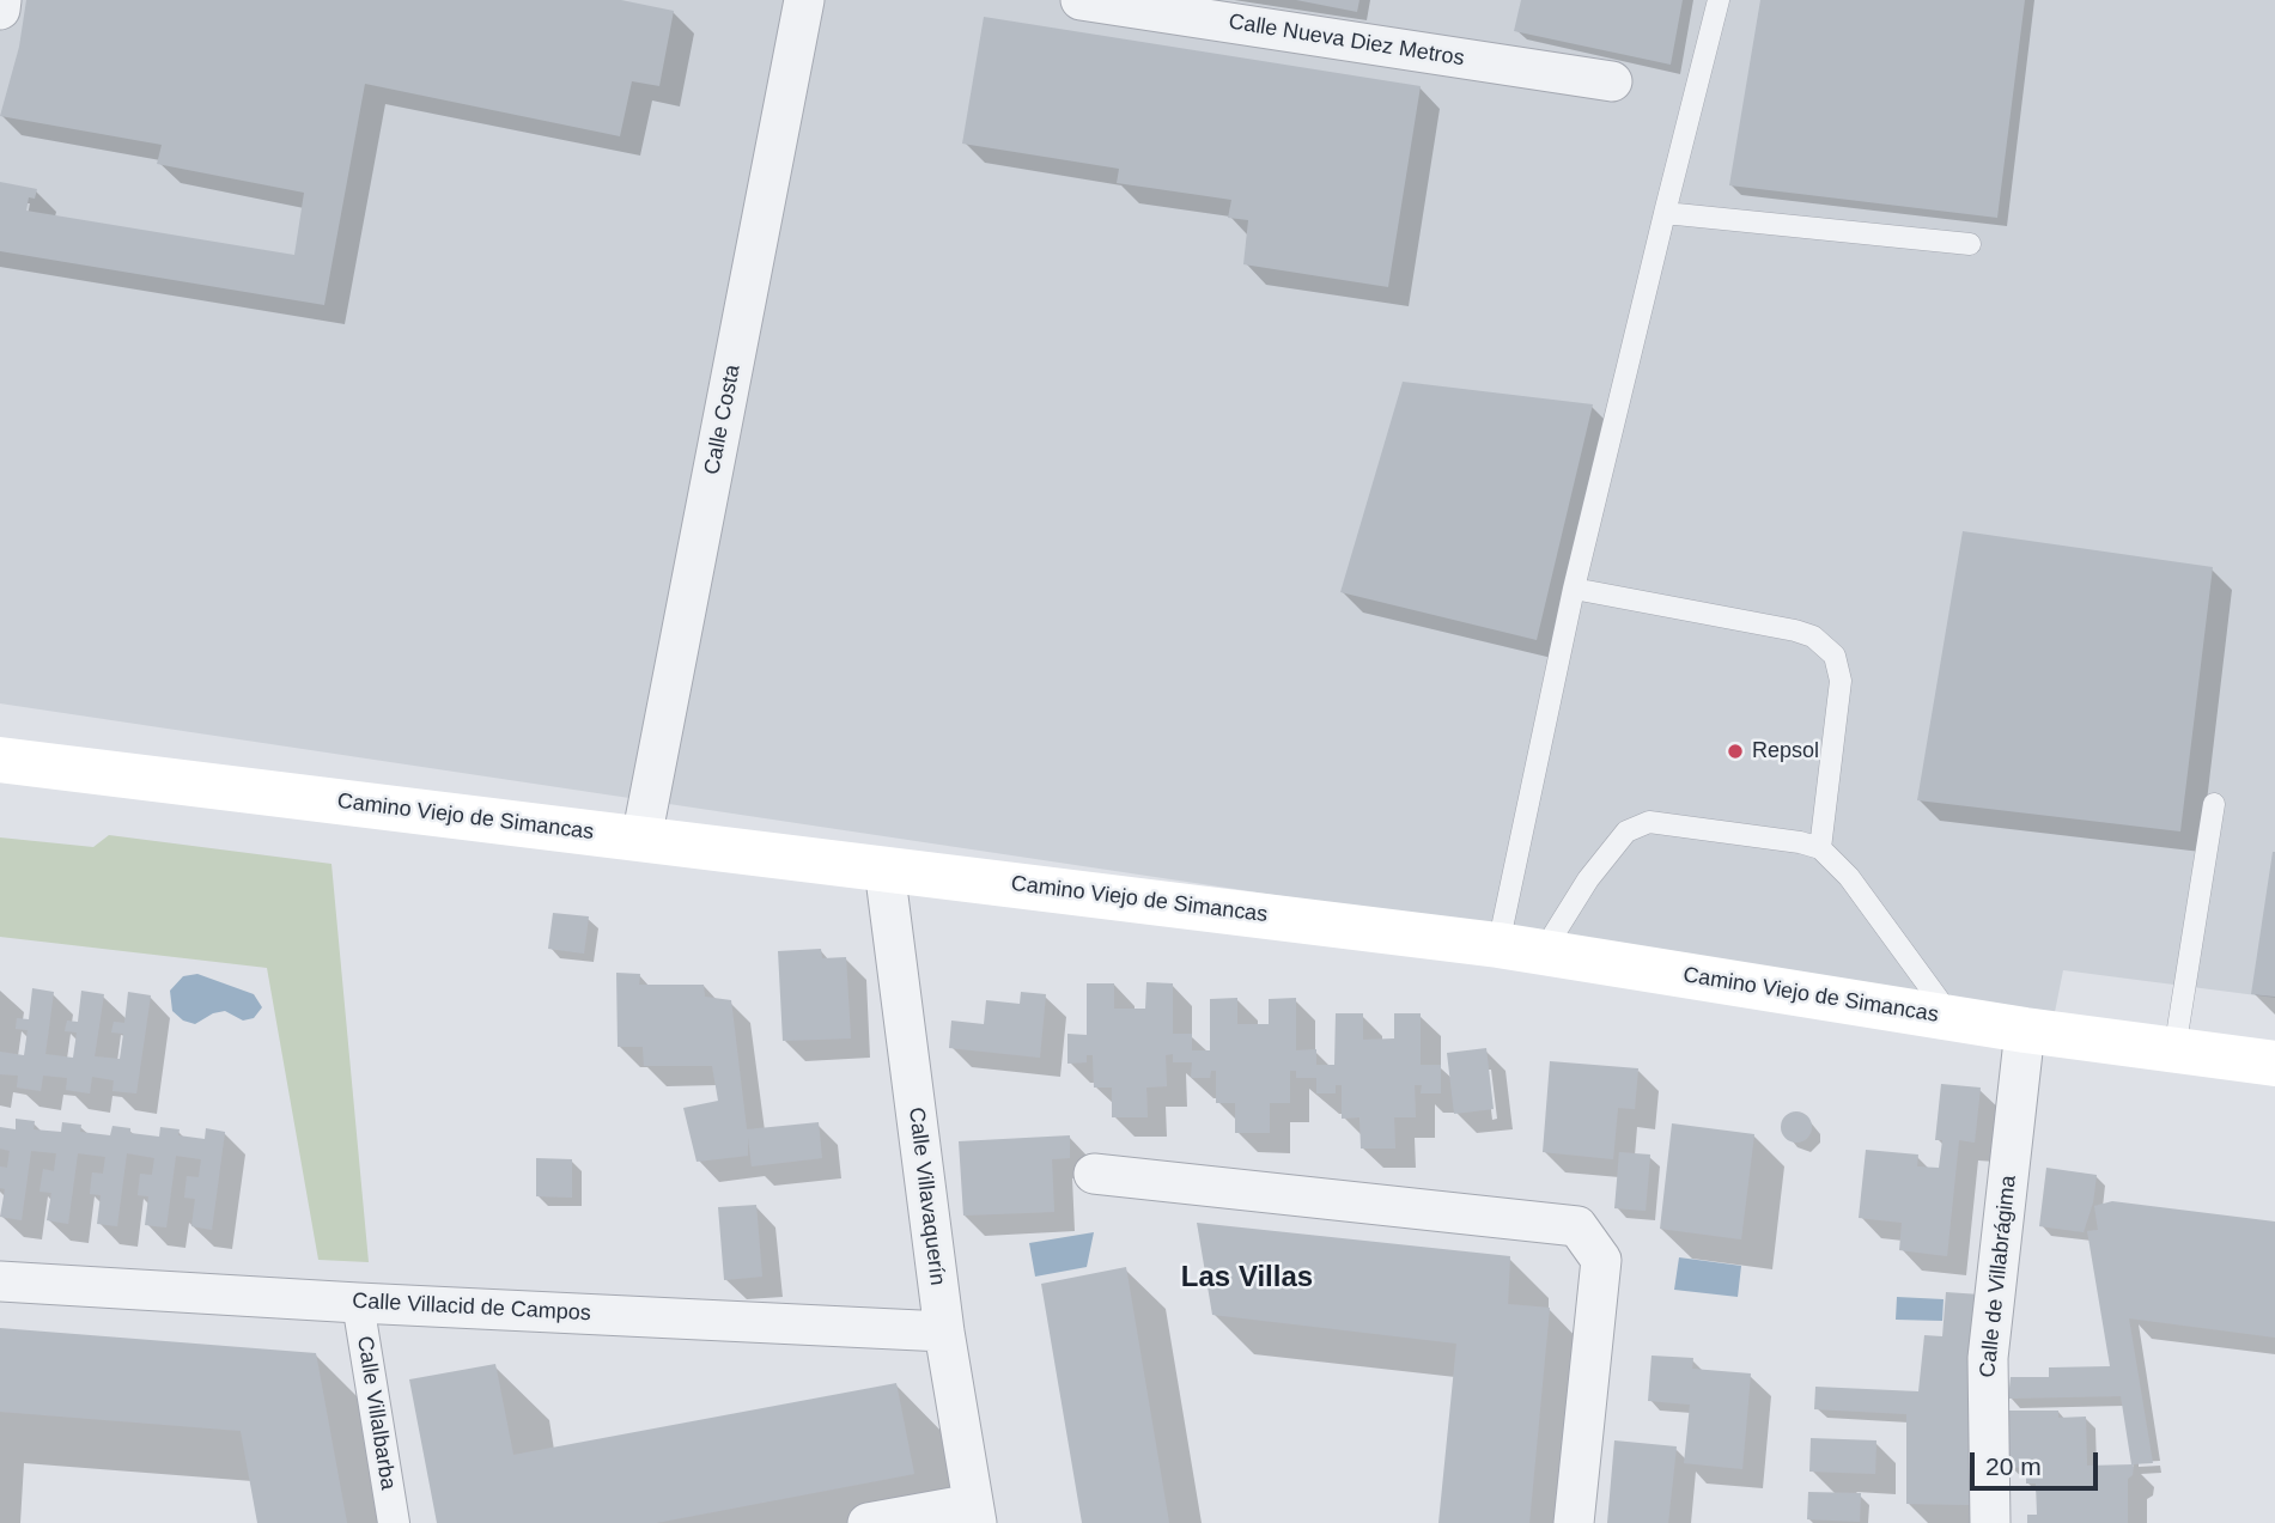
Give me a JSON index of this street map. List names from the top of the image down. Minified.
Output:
{"streets":{"main road":["Camino Viejo de Simancas"],"street":["Calle Nueva Diez Metros","Calle Costa","Calle Villavaquerín","Calle de Villabrágima","Calle Villacid de Campos","Calle Villalbarba"]},"crossings":[["Calle Costa","Camino Viejo de Simancas"],["Camino Viejo de Simancas","Calle Villavaquerín"],["Camino Viejo de Simancas","Calle de Villabrágima"],["Calle Villavaquerín","Calle Villacid de Campos"],["Calle Villacid de Campos","Calle Villalbarba"]],"districts":["Las Villas"],"places":["Repsol"],"scale_bar":"20 m"}
